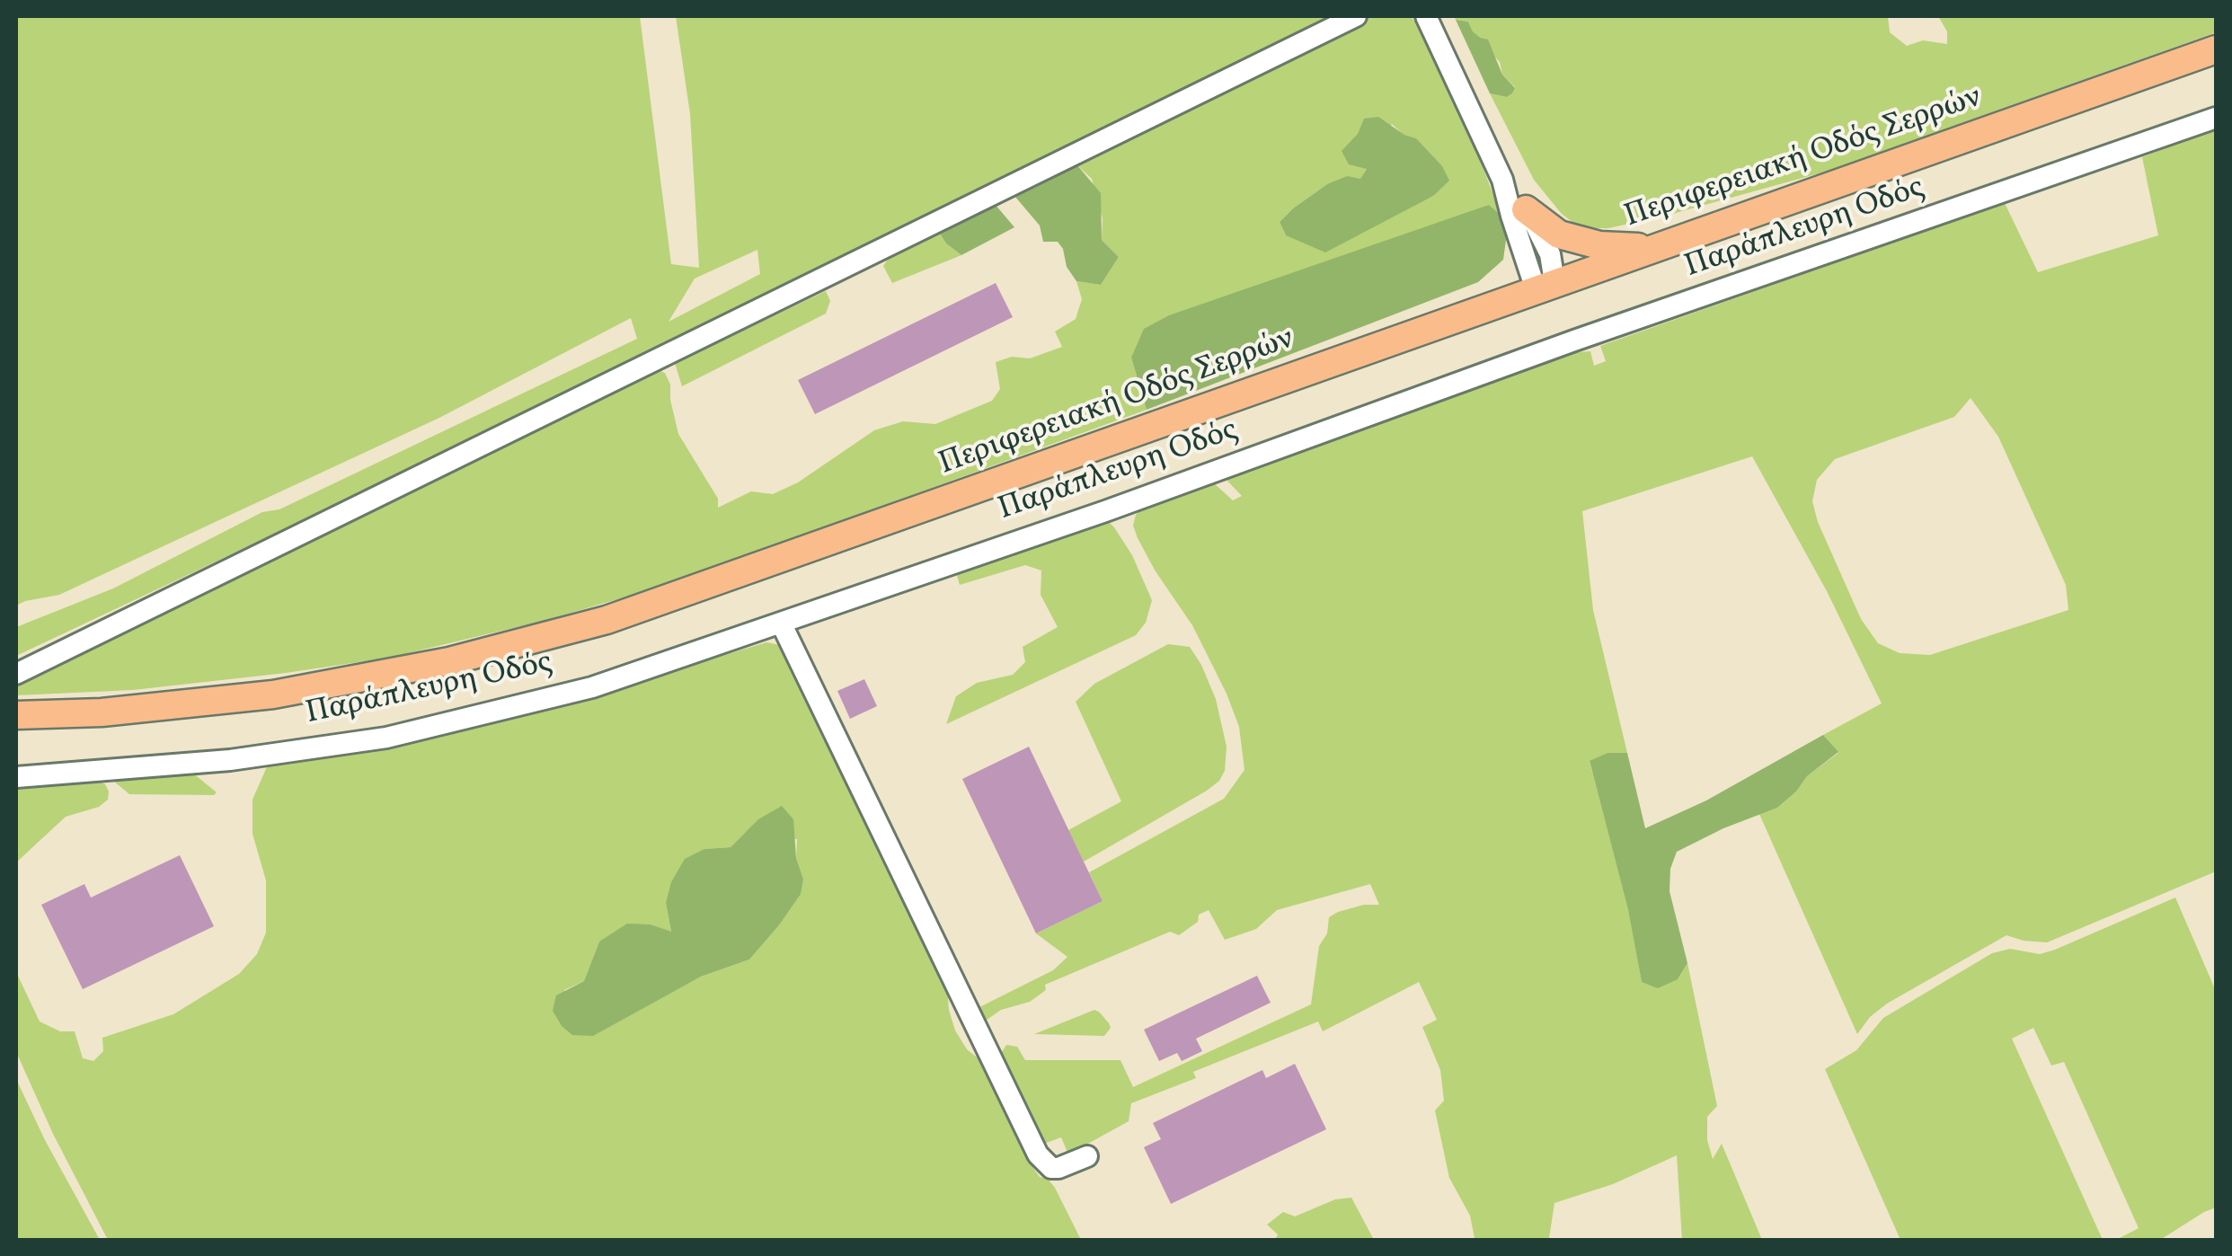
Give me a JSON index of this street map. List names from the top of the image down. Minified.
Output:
{"streets":{"main road":["Περιφερειακή Οδός Σερρών"],"street":["Παράπλευρη Οδός"]}}
